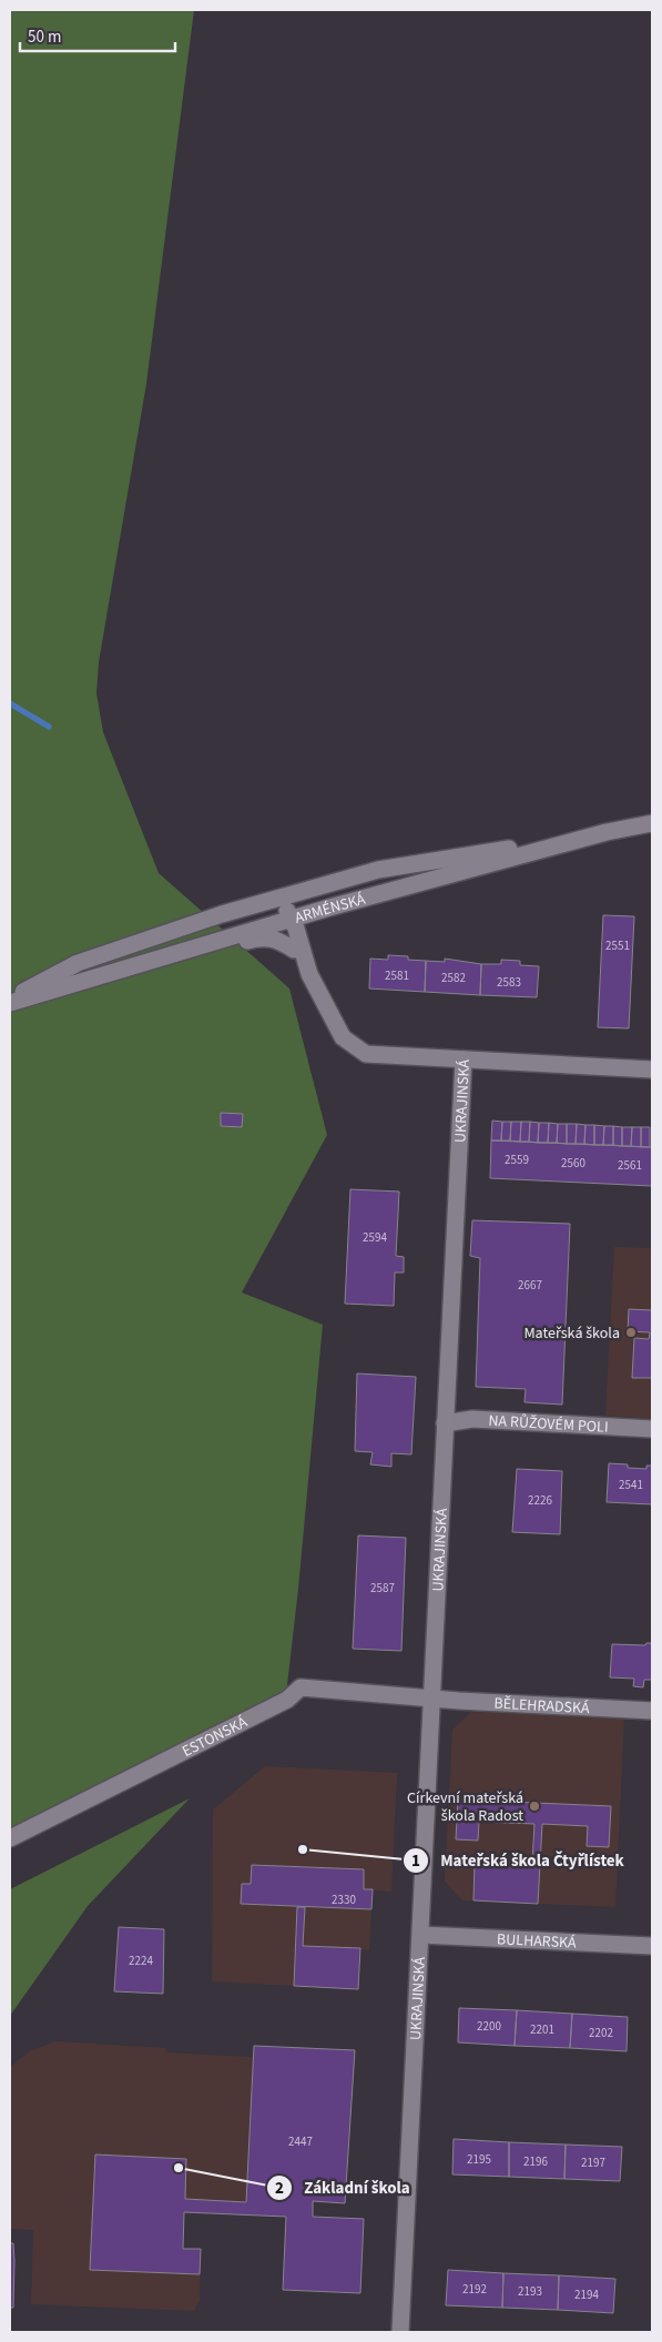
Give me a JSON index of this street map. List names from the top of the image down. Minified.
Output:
{"streets":{"street":["ARMÉNSKÁ","UKRAJINSKÁ","NA RŮŽOVÉM POLI","BĚLEHRADSKÁ","ESTONSKÁ","BULHARSKÁ"]},"crossings":[["UKRAJINSKÁ","NA RŮŽOVÉM POLI"],["UKRAJINSKÁ","BĚLEHRADSKÁ"],["UKRAJINSKÁ","ESTONSKÁ"],["UKRAJINSKÁ","BULHARSKÁ"],["BĚLEHRADSKÁ","ESTONSKÁ"]],"places":["Mateřská škola","Církevní mateřská škola Radost","Mateřská škola Čtyřlístek","Základní škola"],"house_numbers":["2551","2581","2582","2583","2559","2560","2561","2594","2667","2541","2226","2587","2330","2224","2200","2201","2202","2447","2195","2196","2197","2192","2193","2194"],"scale_bar":"50 m"}
